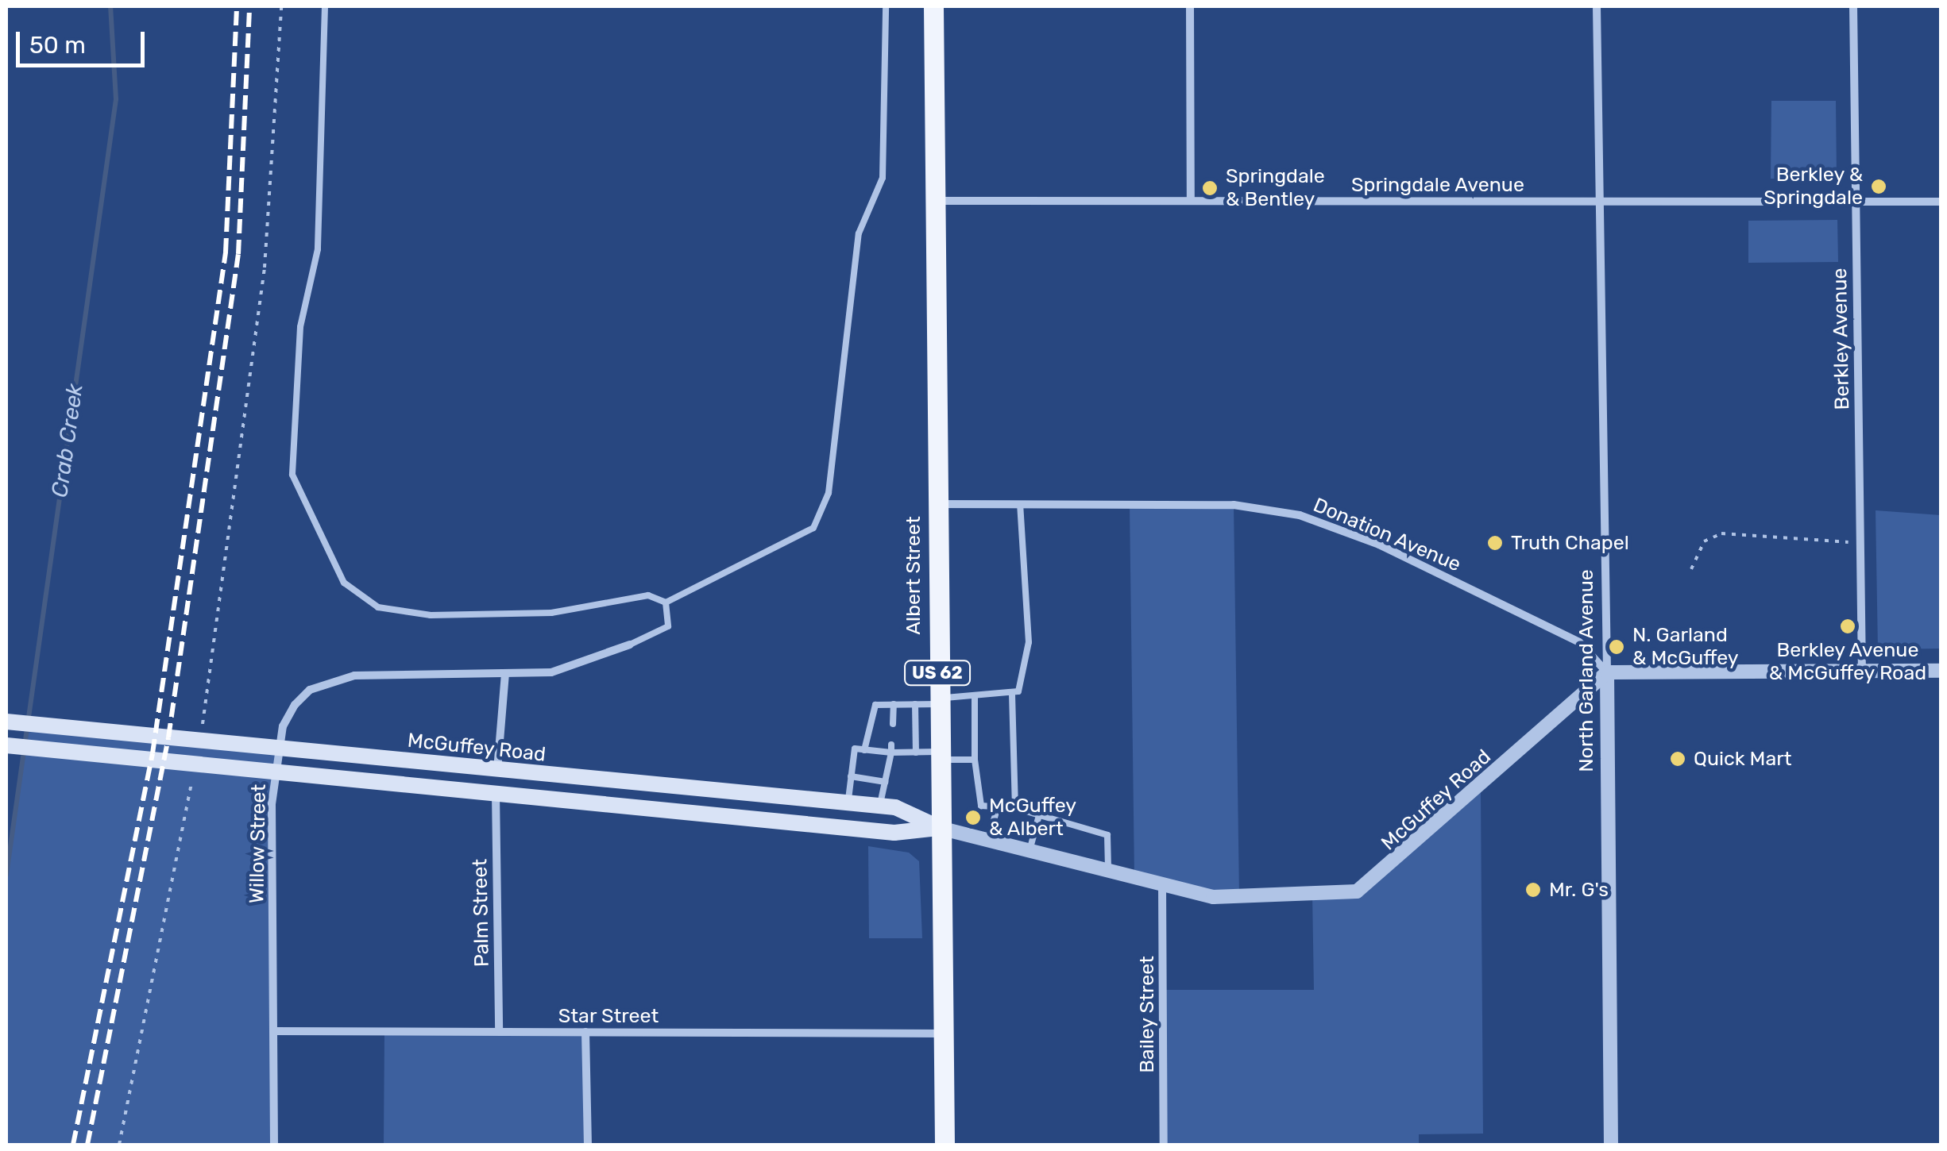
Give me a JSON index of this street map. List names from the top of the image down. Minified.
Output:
{"streets":{"main road":["Albert Street","US 62","McGuffey Road"],"street":["Springdale Avenue","Berkley Avenue","Donation Avenue","North Garland Avenue","Willow Street","Palm Street","Bailey Street","Star Street"]},"crossings":[["Springdale Avenue","Berkley Avenue"],["Springdale Avenue","Albert Street"],["Springdale Avenue","North Garland Avenue"],["Donation Avenue","Albert Street"],["Donation Avenue","North Garland Avenue"],["Donation Avenue","McGuffey Road"],["Albert Street","McGuffey Road"],["Albert Street","Star Street"],["North Garland Avenue","McGuffey Road"],["McGuffey Road","Palm Street"],["McGuffey Road","Bailey Street"],["Willow Street","Star Street"],["Palm Street","Star Street"]],"water":["Crab Creek"],"places":["Berkley & Springdale","Springdale & Bentley","Truth Chapel","Berkley Avenue & McGuffey Road","N. Garland & McGuffey","Quick Mart","McGuffey & Albert","Mr. G's"],"scale_bar":"50 m"}
